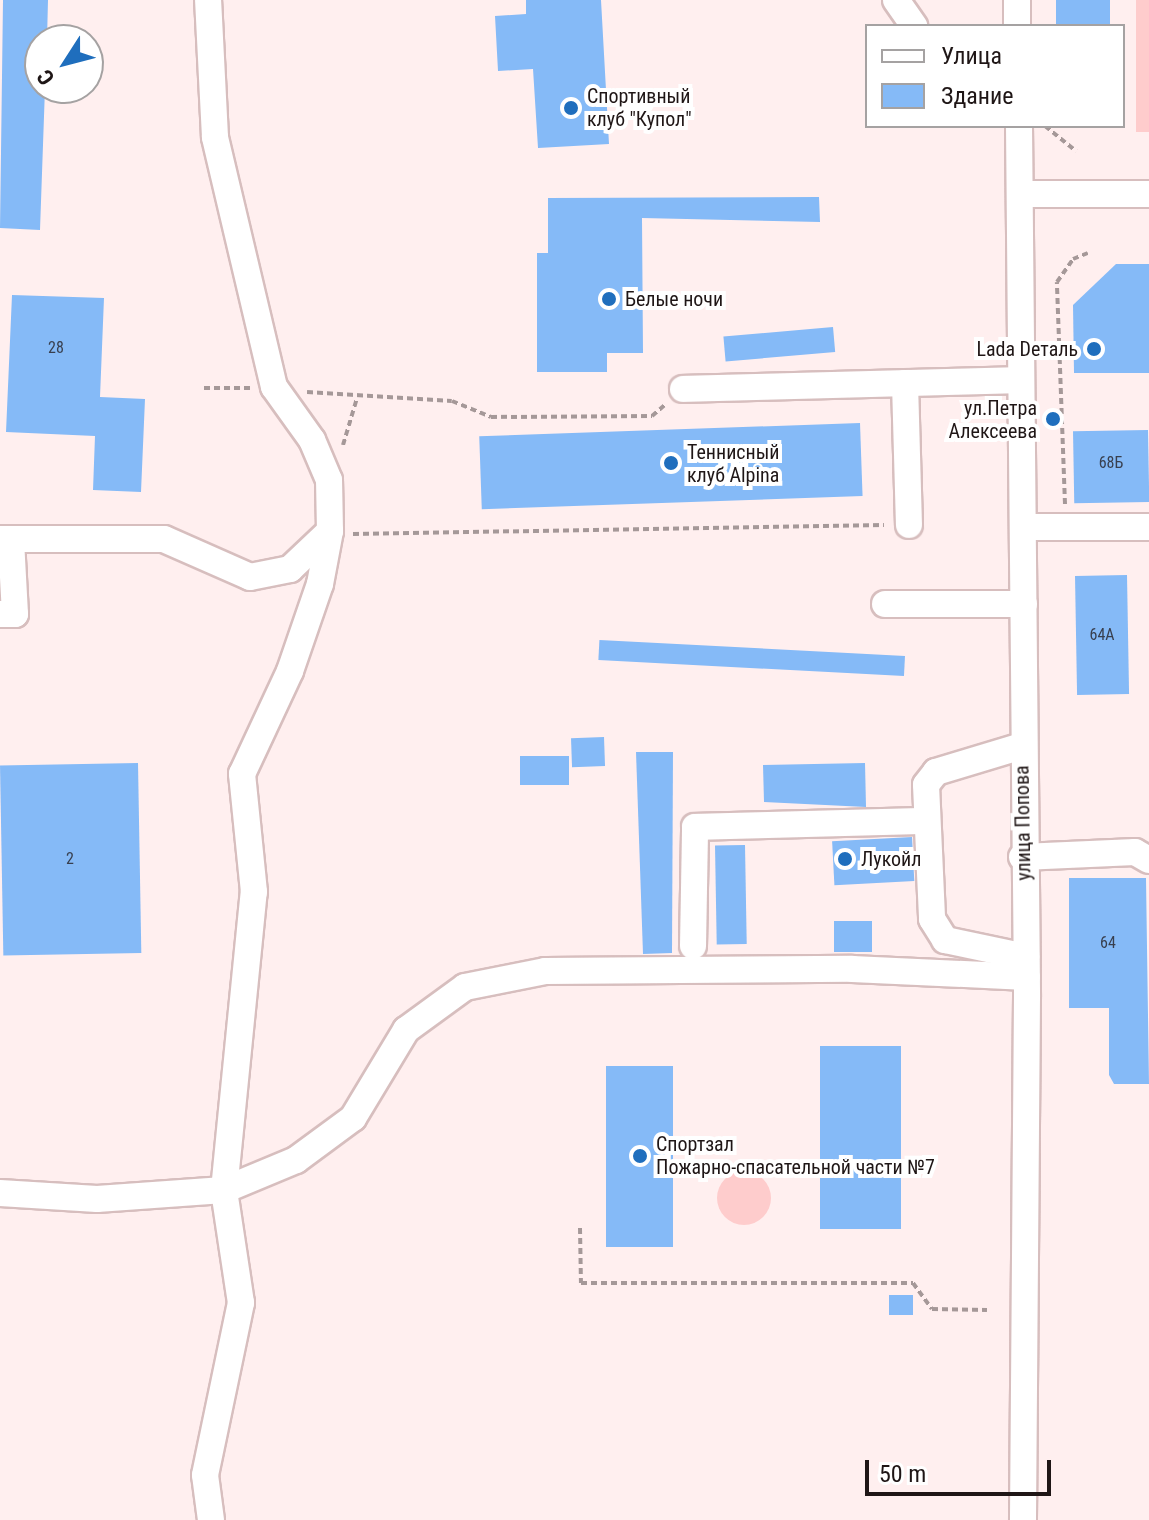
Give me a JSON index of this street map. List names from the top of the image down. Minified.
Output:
{"streets":{"street":["улица Попова"]},"places":["Спортивный клуб \"Купол\"","Белые ночи","Lada Dеталь","ул.Петра Алексеева","Теннисный клуб Alpina","Лукойл","Спортзал Пожарно-спасательной части №7"],"house_numbers":["28","68Б","64А","2","64"],"legend":["Улица","Здание"],"scale_bar":"50 m","north":"bottom left"}
